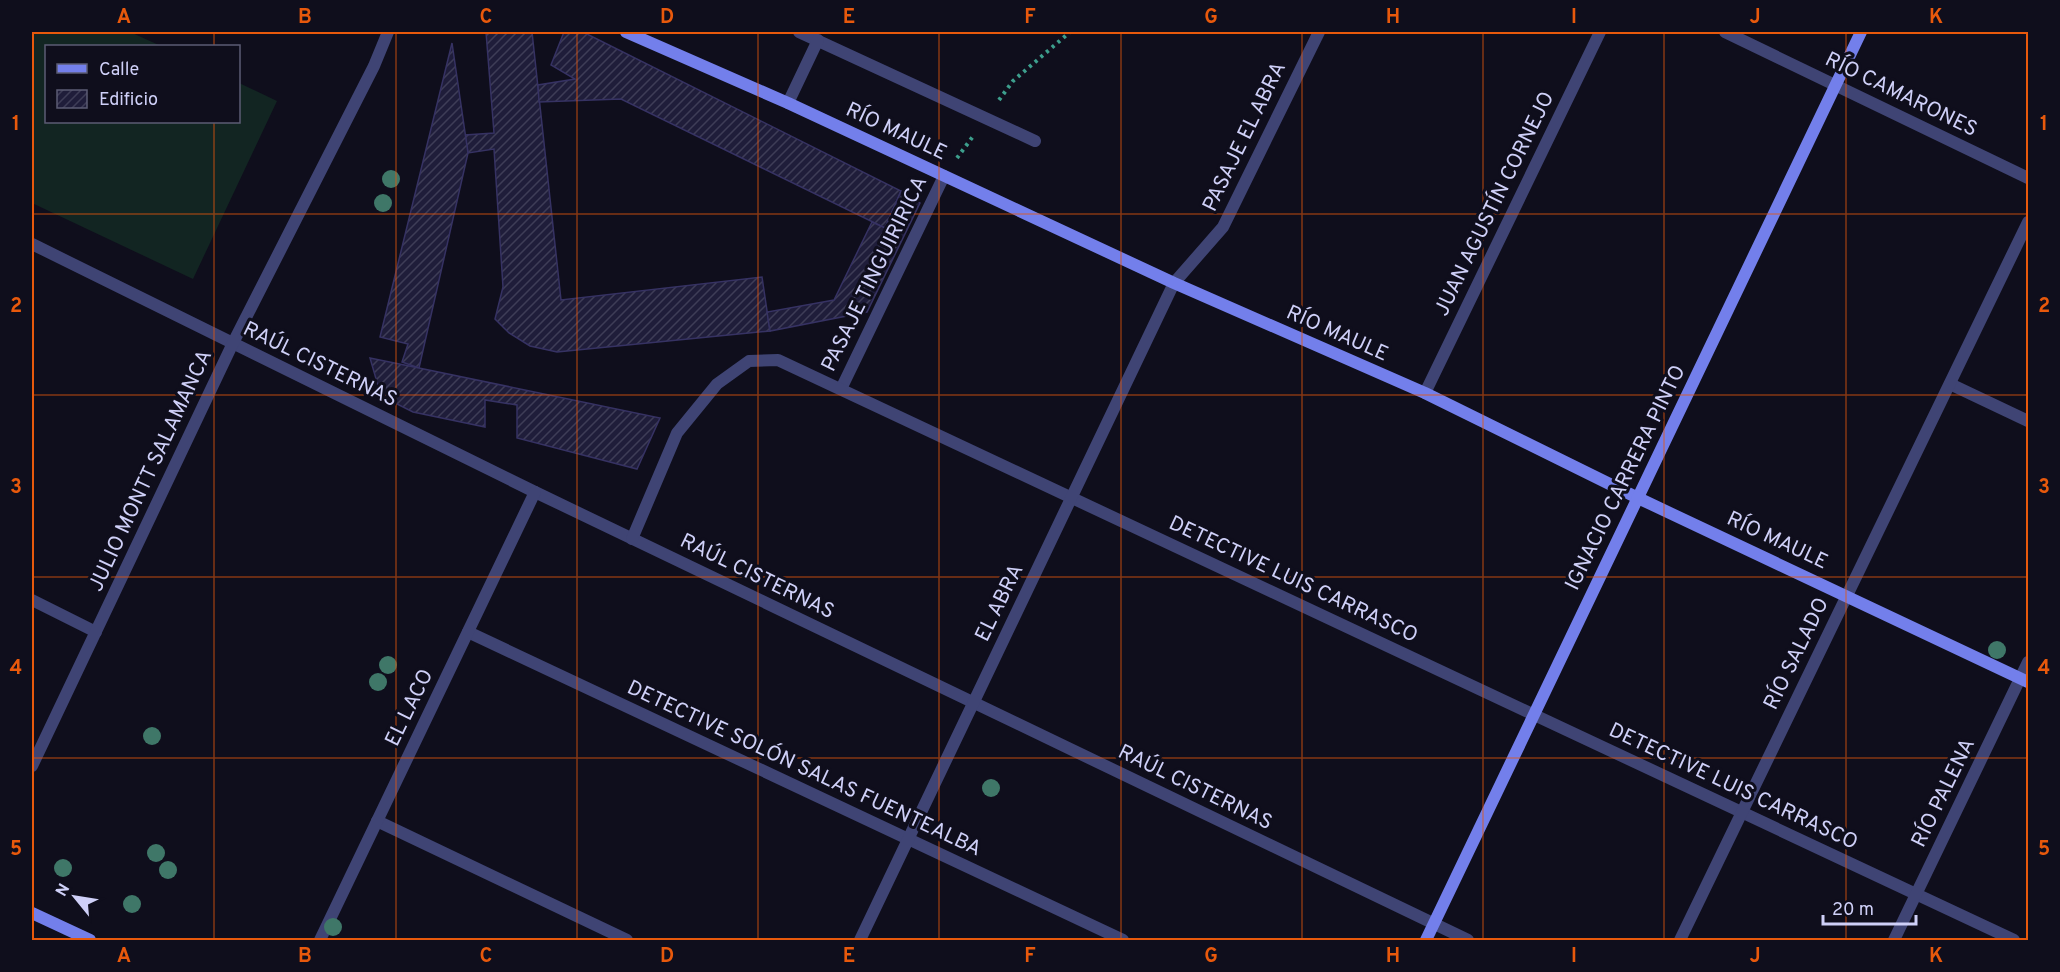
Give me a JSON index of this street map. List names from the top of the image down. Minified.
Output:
{"streets":{"street":["RÍO CAMARONES","RÍO MAULE","PASAJE EL ABRA","JUAN AGUSTÍN CORNEJO","PASAJE TINGUIRIRICA","RAÚL CISTERNAS","JULIO MONTT SALAMANCA","IGNACIO CARRERA PINTO","DETECTIVE LUIS CARRASCO","EL ABRA","RÍO SALADO","EL LACO","DETECTIVE SOLÓN SALAS FUENTEALBA","RÍO PALENA"]},"crossings":[["RÍO CAMARONES","IGNACIO CARRERA PINTO"],["RÍO MAULE","PASAJE EL ABRA"],["RÍO MAULE","JUAN AGUSTÍN CORNEJO"],["RÍO MAULE","PASAJE TINGUIRIRICA"],["RÍO MAULE","IGNACIO CARRERA PINTO"],["RÍO MAULE","EL ABRA"],["RÍO MAULE","RÍO SALADO"],["RÍO MAULE","RÍO PALENA"],["PASAJE EL ABRA","EL ABRA"],["PASAJE TINGUIRIRICA","DETECTIVE LUIS CARRASCO"],["RAÚL CISTERNAS","JULIO MONTT SALAMANCA"],["RAÚL CISTERNAS","IGNACIO CARRERA PINTO"],["RAÚL CISTERNAS","DETECTIVE LUIS CARRASCO"],["RAÚL CISTERNAS","EL ABRA"],["RAÚL CISTERNAS","EL LACO"],["IGNACIO CARRERA PINTO","DETECTIVE LUIS CARRASCO"],["DETECTIVE LUIS CARRASCO","EL ABRA"],["DETECTIVE LUIS CARRASCO","RÍO SALADO"],["DETECTIVE LUIS CARRASCO","RÍO PALENA"],["EL ABRA","DETECTIVE SOLÓN SALAS FUENTEALBA"],["EL LACO","DETECTIVE SOLÓN SALAS FUENTEALBA"]],"legend":["Calle","Edificio"],"scale_bar":"20 m","north":"top left","grid":{"columns":["A","B","C","D","E","F","G","H","I","J","K"],"rows":["1","2","3","4","5"]}}
